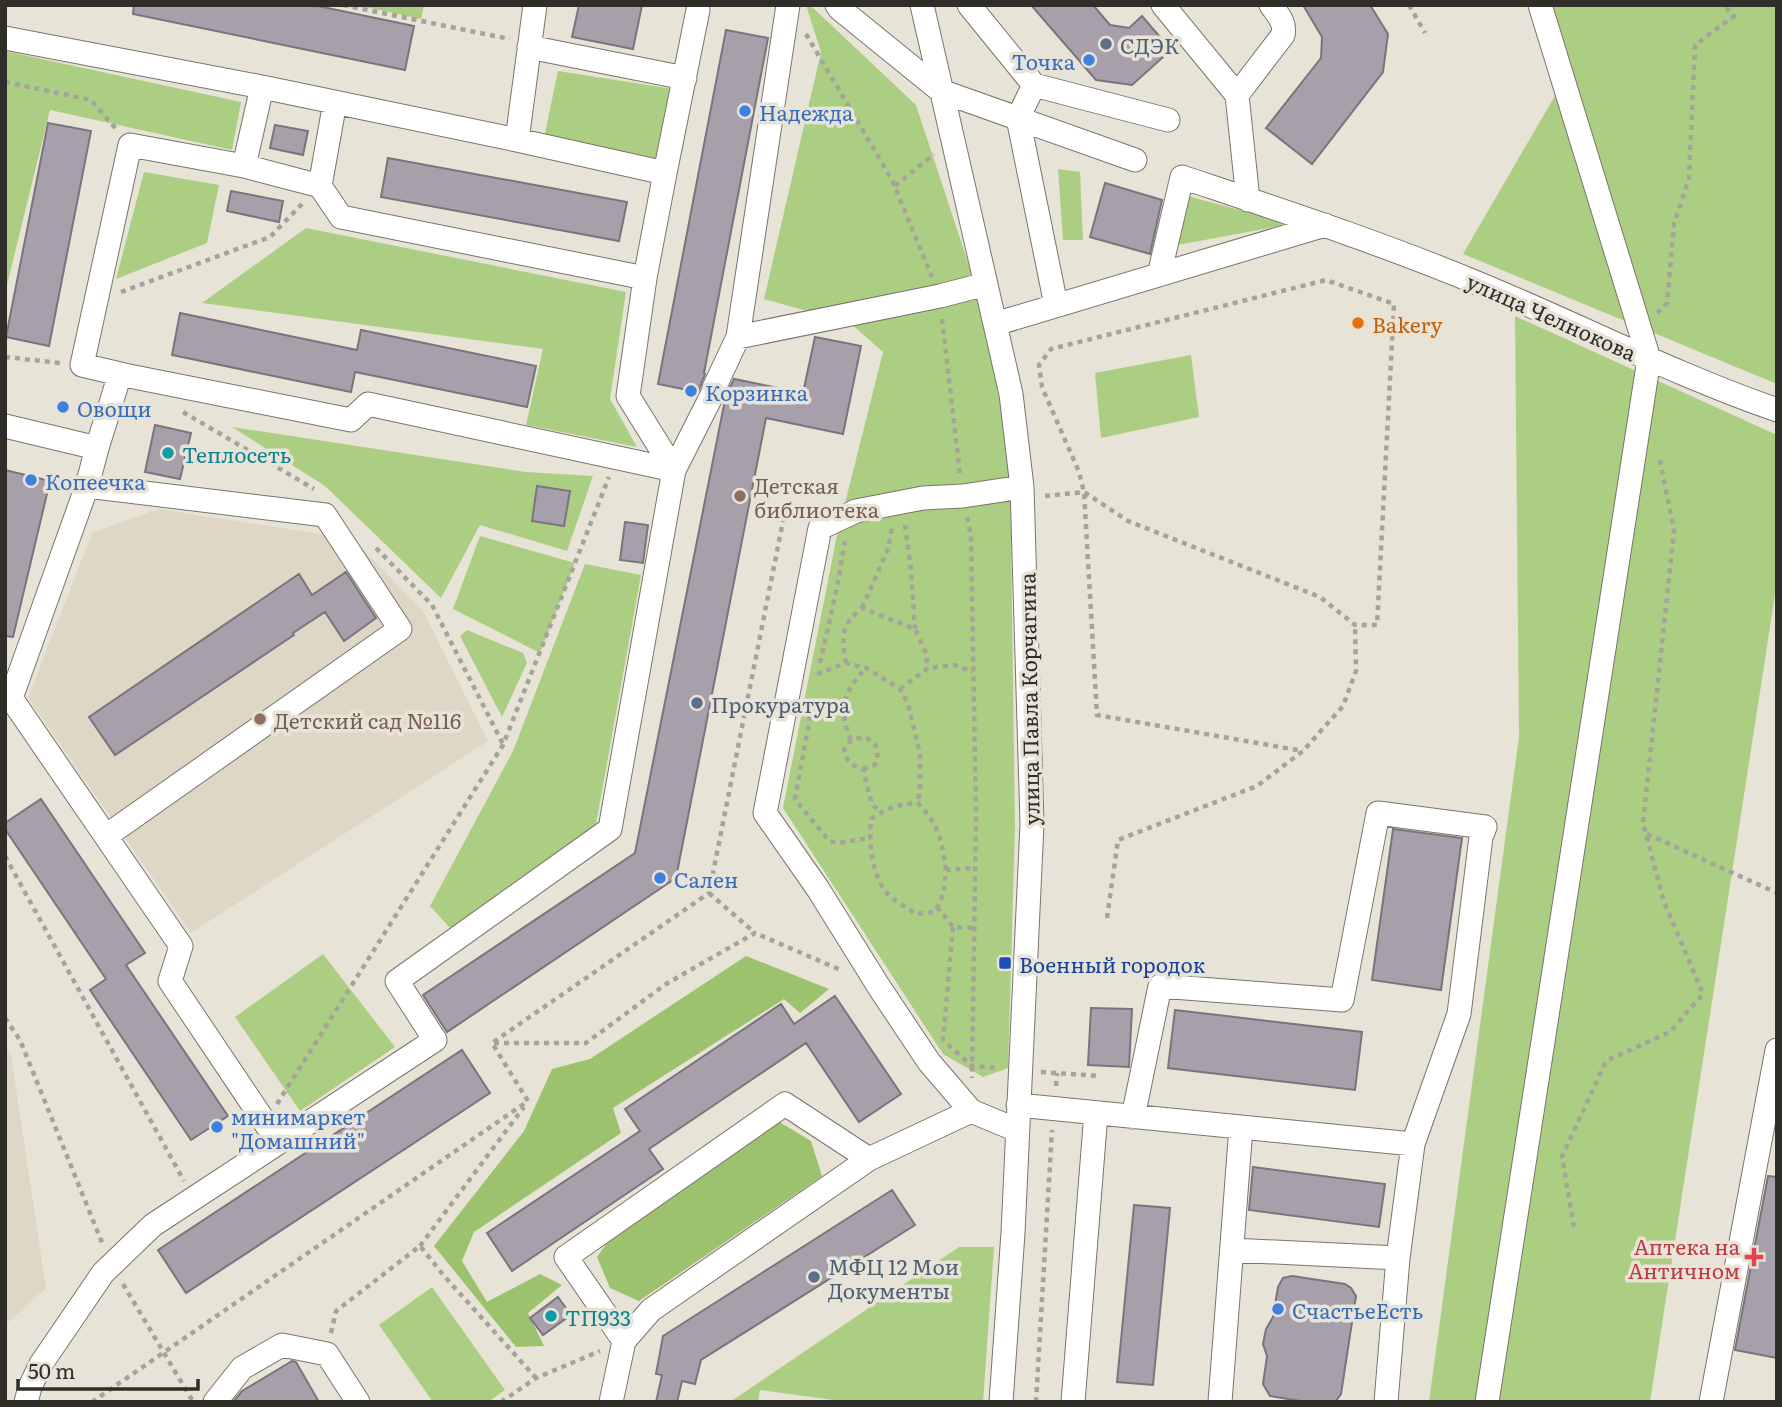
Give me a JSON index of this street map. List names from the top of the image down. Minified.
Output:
{"streets":{"street":["улица Челнокова","улица Павла Корчагина"]},"places":{"other":["СДЭК","Точка","Надежда","Bakery","Корзинка","Овощи","Теплосеть","Копеечка","Детская библиотека","Прокуратура","Детский сад №116","Сален","минимаркет \"Домашний\"","МФЦ 12 Мои Документы","СчастьеЕсть","ТП933"],"transit":["Военный городок"],"health":["Аптека на Античном"]},"scale_bar":"50 m"}
